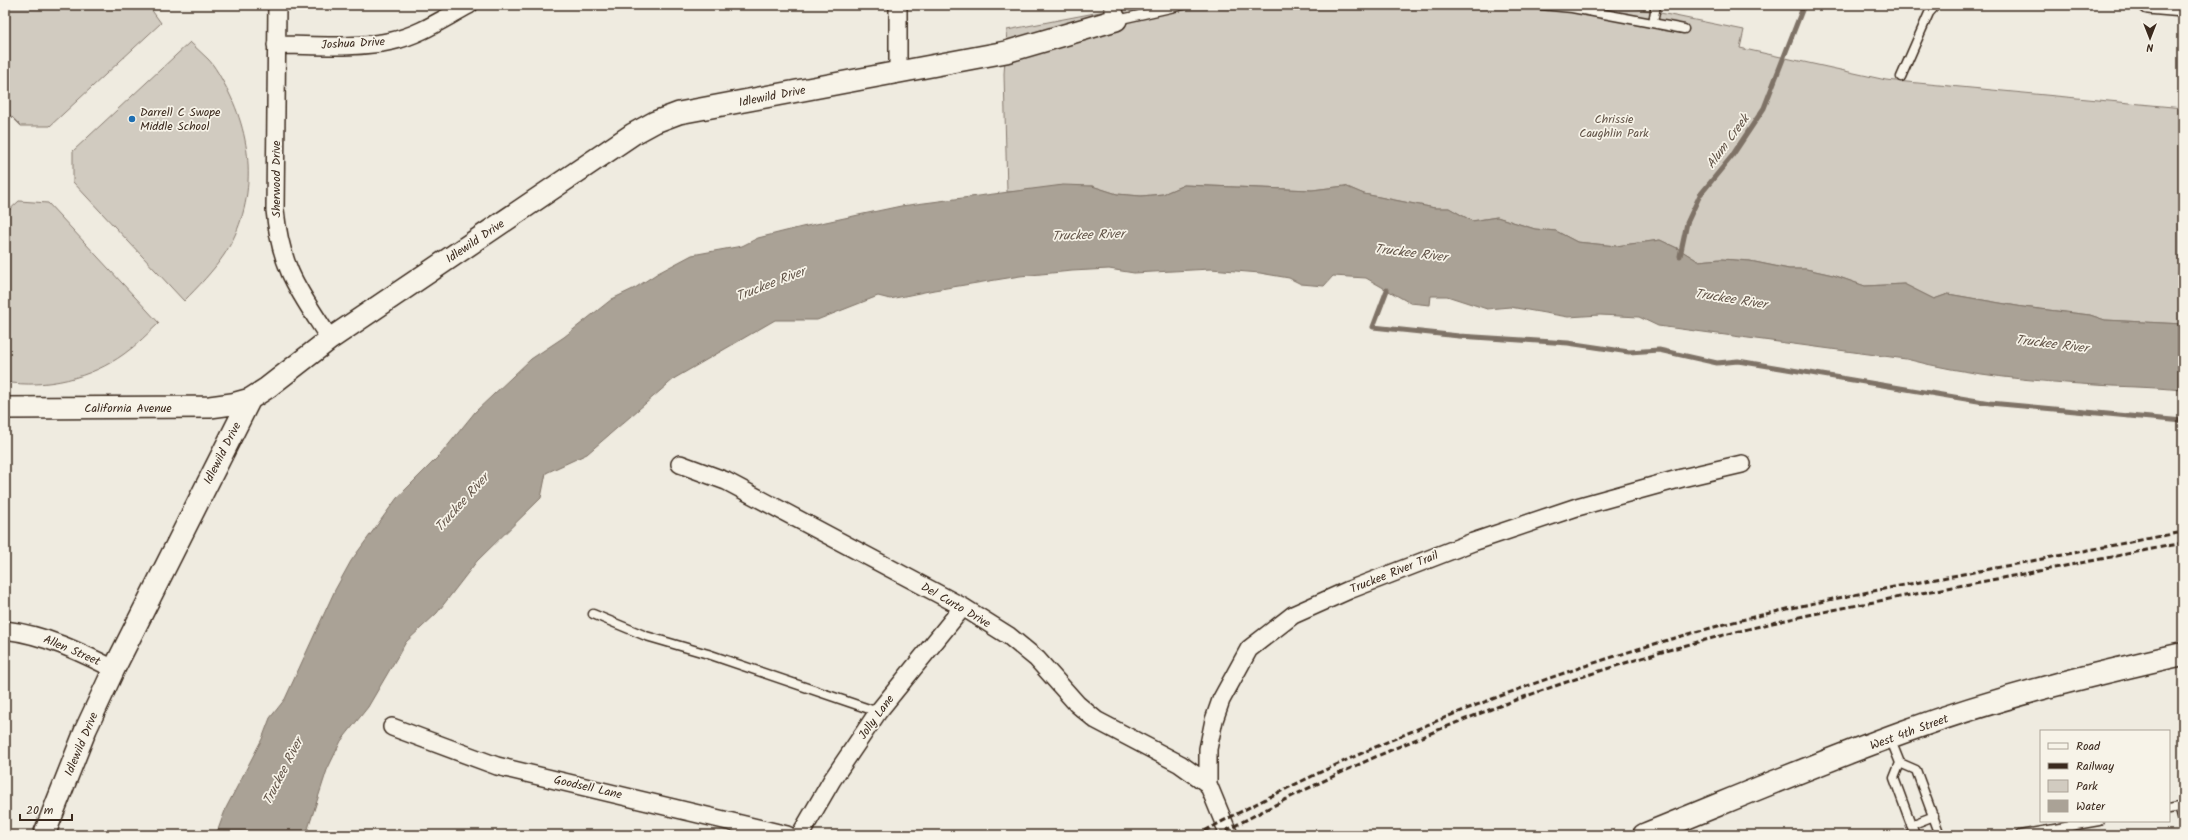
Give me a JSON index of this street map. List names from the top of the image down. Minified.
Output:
{"streets":{"main road":["West 4th Street"],"street":["Joshua Drive","Idlewild Drive","Sherwood Drive","California Avenue","Truckee River Trail","Del Curto Drive","Allen Street","Jolly Lane","Goodsell Lane"]},"crossings":[["Joshua Drive","Sherwood Drive"],["Idlewild Drive","Sherwood Drive"],["Idlewild Drive","California Avenue"],["Idlewild Drive","Allen Street"],["Truckee River Trail","Del Curto Drive"],["Del Curto Drive","Jolly Lane"]],"water":["Alum Creek","Truckee River"],"parks":["Chrissie Caughlin Park"],"places":["Darrell C Swope Middle School"],"legend":["Road","Railway","Park","Water"],"scale_bar":"20 m","north":"bottom"}
